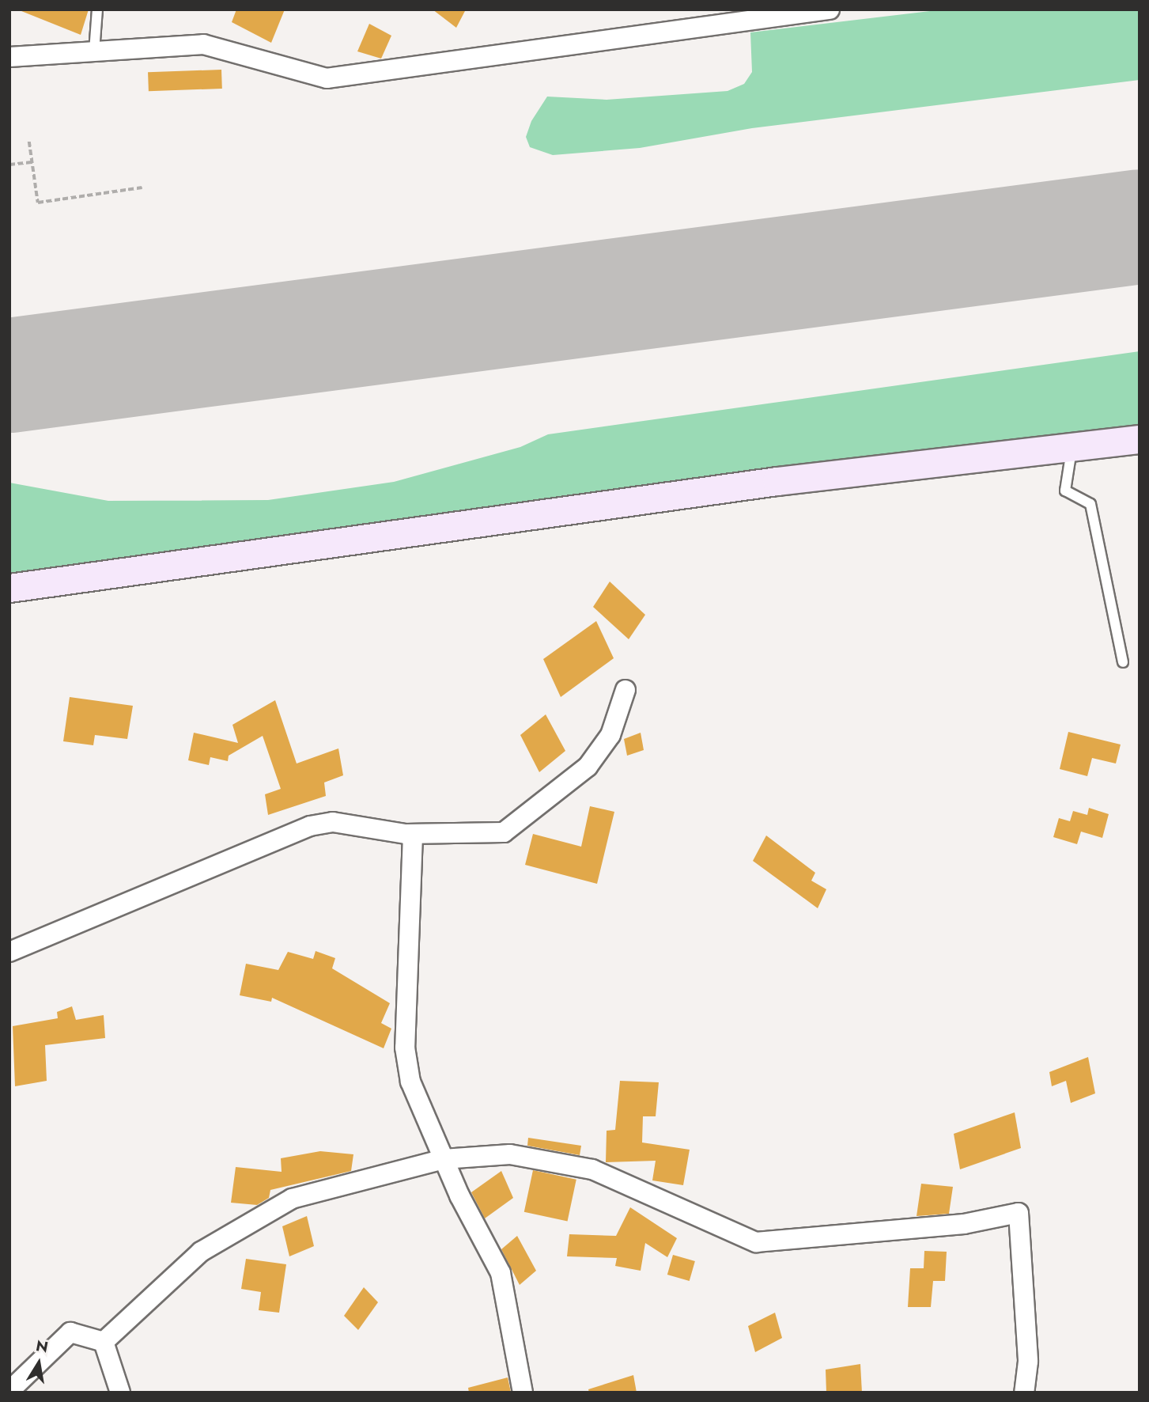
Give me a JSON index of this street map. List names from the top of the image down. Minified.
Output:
{"north":"top"}
